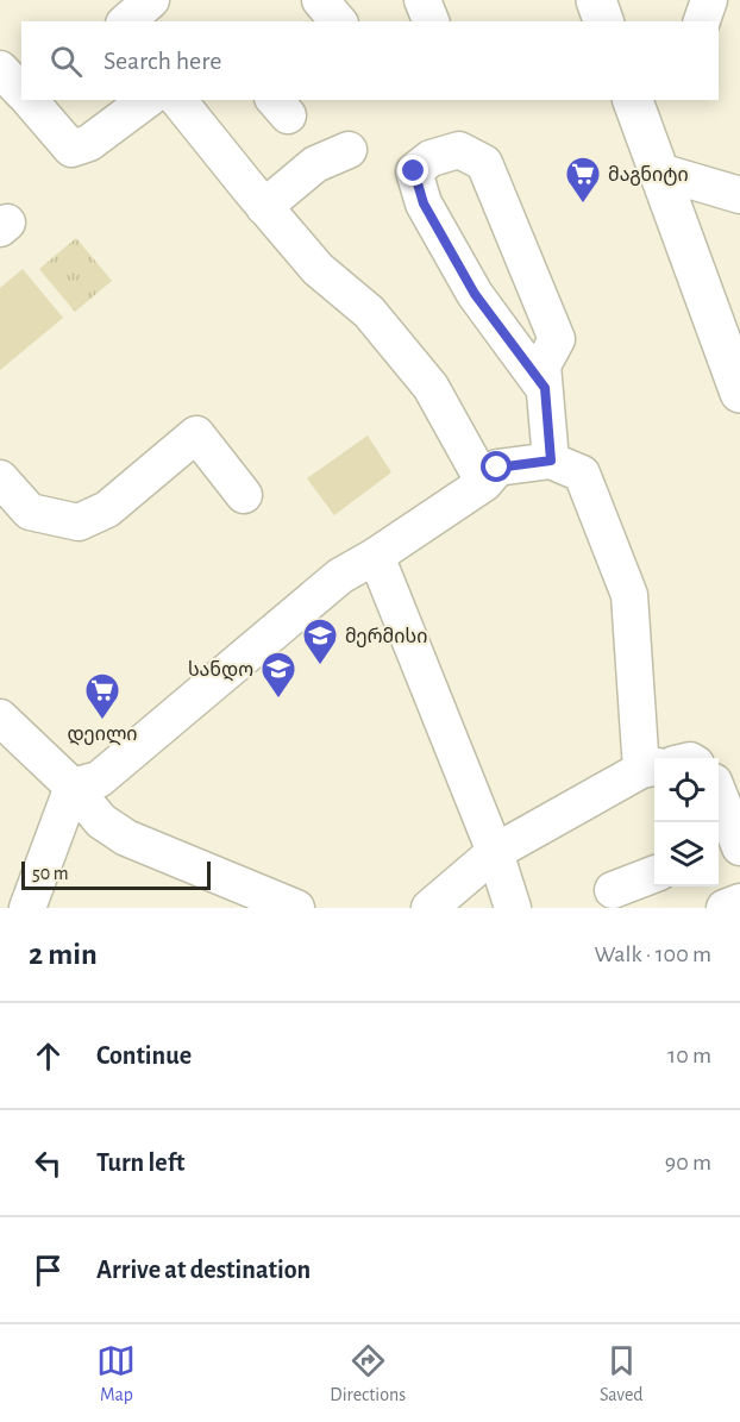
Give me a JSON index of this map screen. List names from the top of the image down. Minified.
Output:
{"places":{"supermarket":["მაგნიტი","დეილი"],"school or university":["მერმისი","სანდო"]},"scale_bar":"50 m","page":{"search":"Search here","scale":"50 m","heading":["2 min","Walk · 100 m"],"list":[["Continue","10 m"],["Turn left","90 m"],"Arrive at destination"],"nav":["Map","Directions","Saved"]}}
